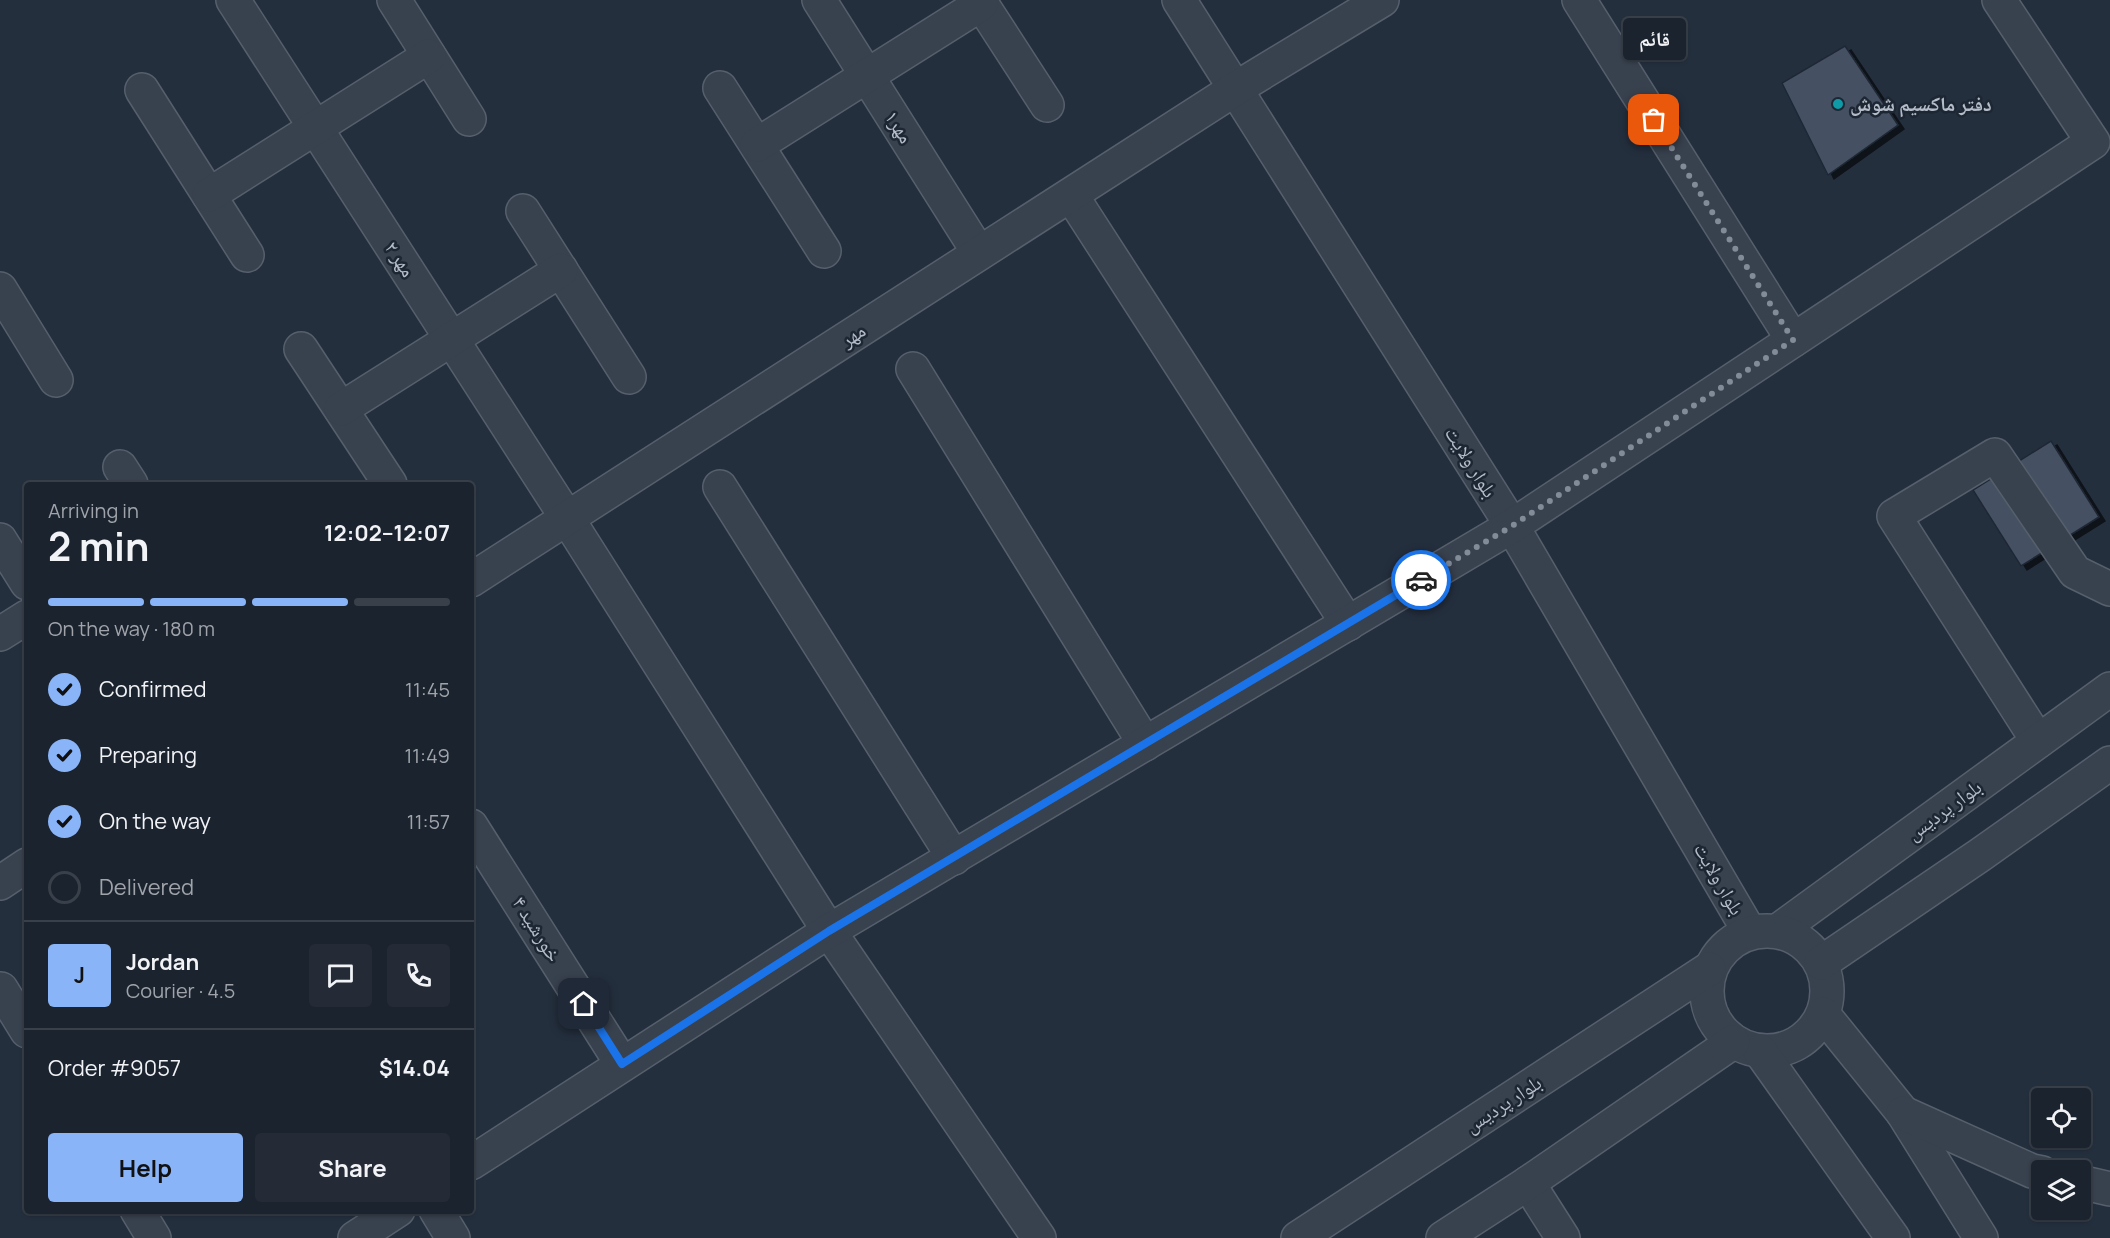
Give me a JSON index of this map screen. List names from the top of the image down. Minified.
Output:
{"streets":{"street":["مهر۱","مهر ۲","مهر","بلوار ولایت","بلوار پردیس","خورشید ۴"]},"crossings":[["مهر۱","مهر"],["مهر ۲","مهر"],["مهر","بلوار ولایت"],["بلوار ولایت","بلوار پردیس"]],"places":["دفتر ماکسیم شوش","قائم"],"page":{"bubble":"قائم","heading":["2 min","Arriving in","12:02–12:07"],"panel":["Jordan","Courier · 4.5","Order #9057","$14.04"],"bar":"On the way · 180 m","list":[["Confirmed","11:45"],["Preparing","11:49"],["On the way","11:57"],"Delivered"],"round":"J","buttons":["Help","Share"]}}
